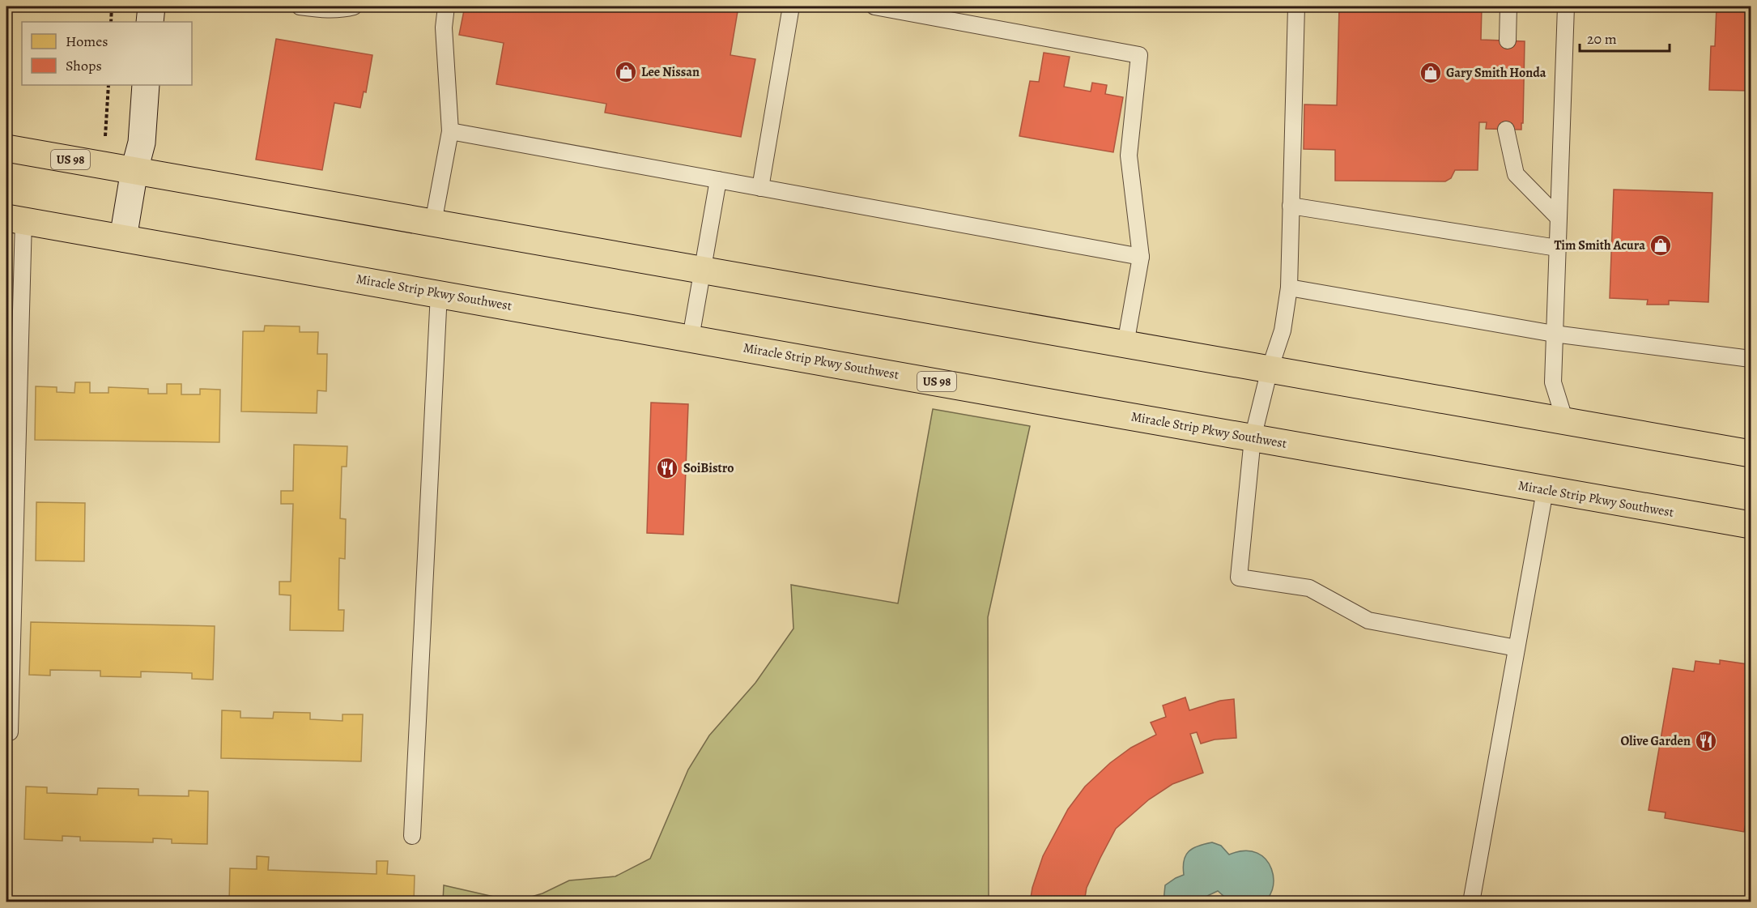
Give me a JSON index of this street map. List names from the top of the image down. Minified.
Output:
{"streets":{"highway":["US 98","Miracle Strip Pkwy Southwest"]},"places":{"shop":["Lee Nissan","Gary Smith Honda","Tim Smith Acura"],"restaurant":["SoiBistro","Olive Garden"]},"legend":["Homes","Shops"],"scale_bar":"20 m"}
